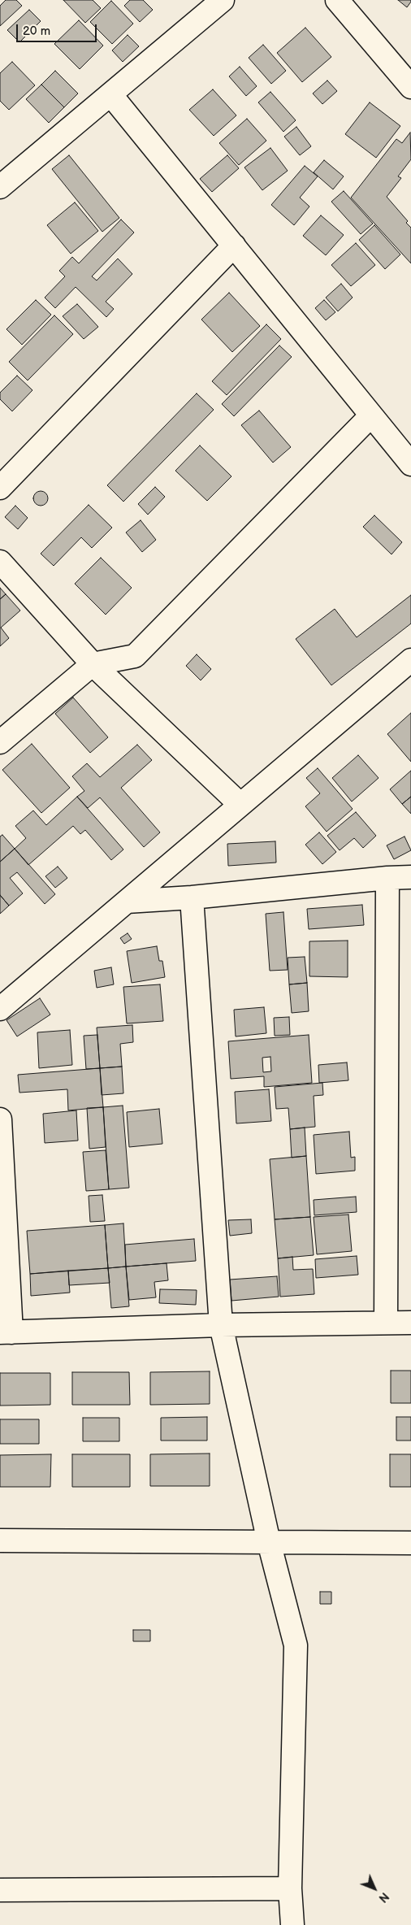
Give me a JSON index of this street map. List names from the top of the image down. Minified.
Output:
{"scale_bar":"20 m","north":"bottom right"}
